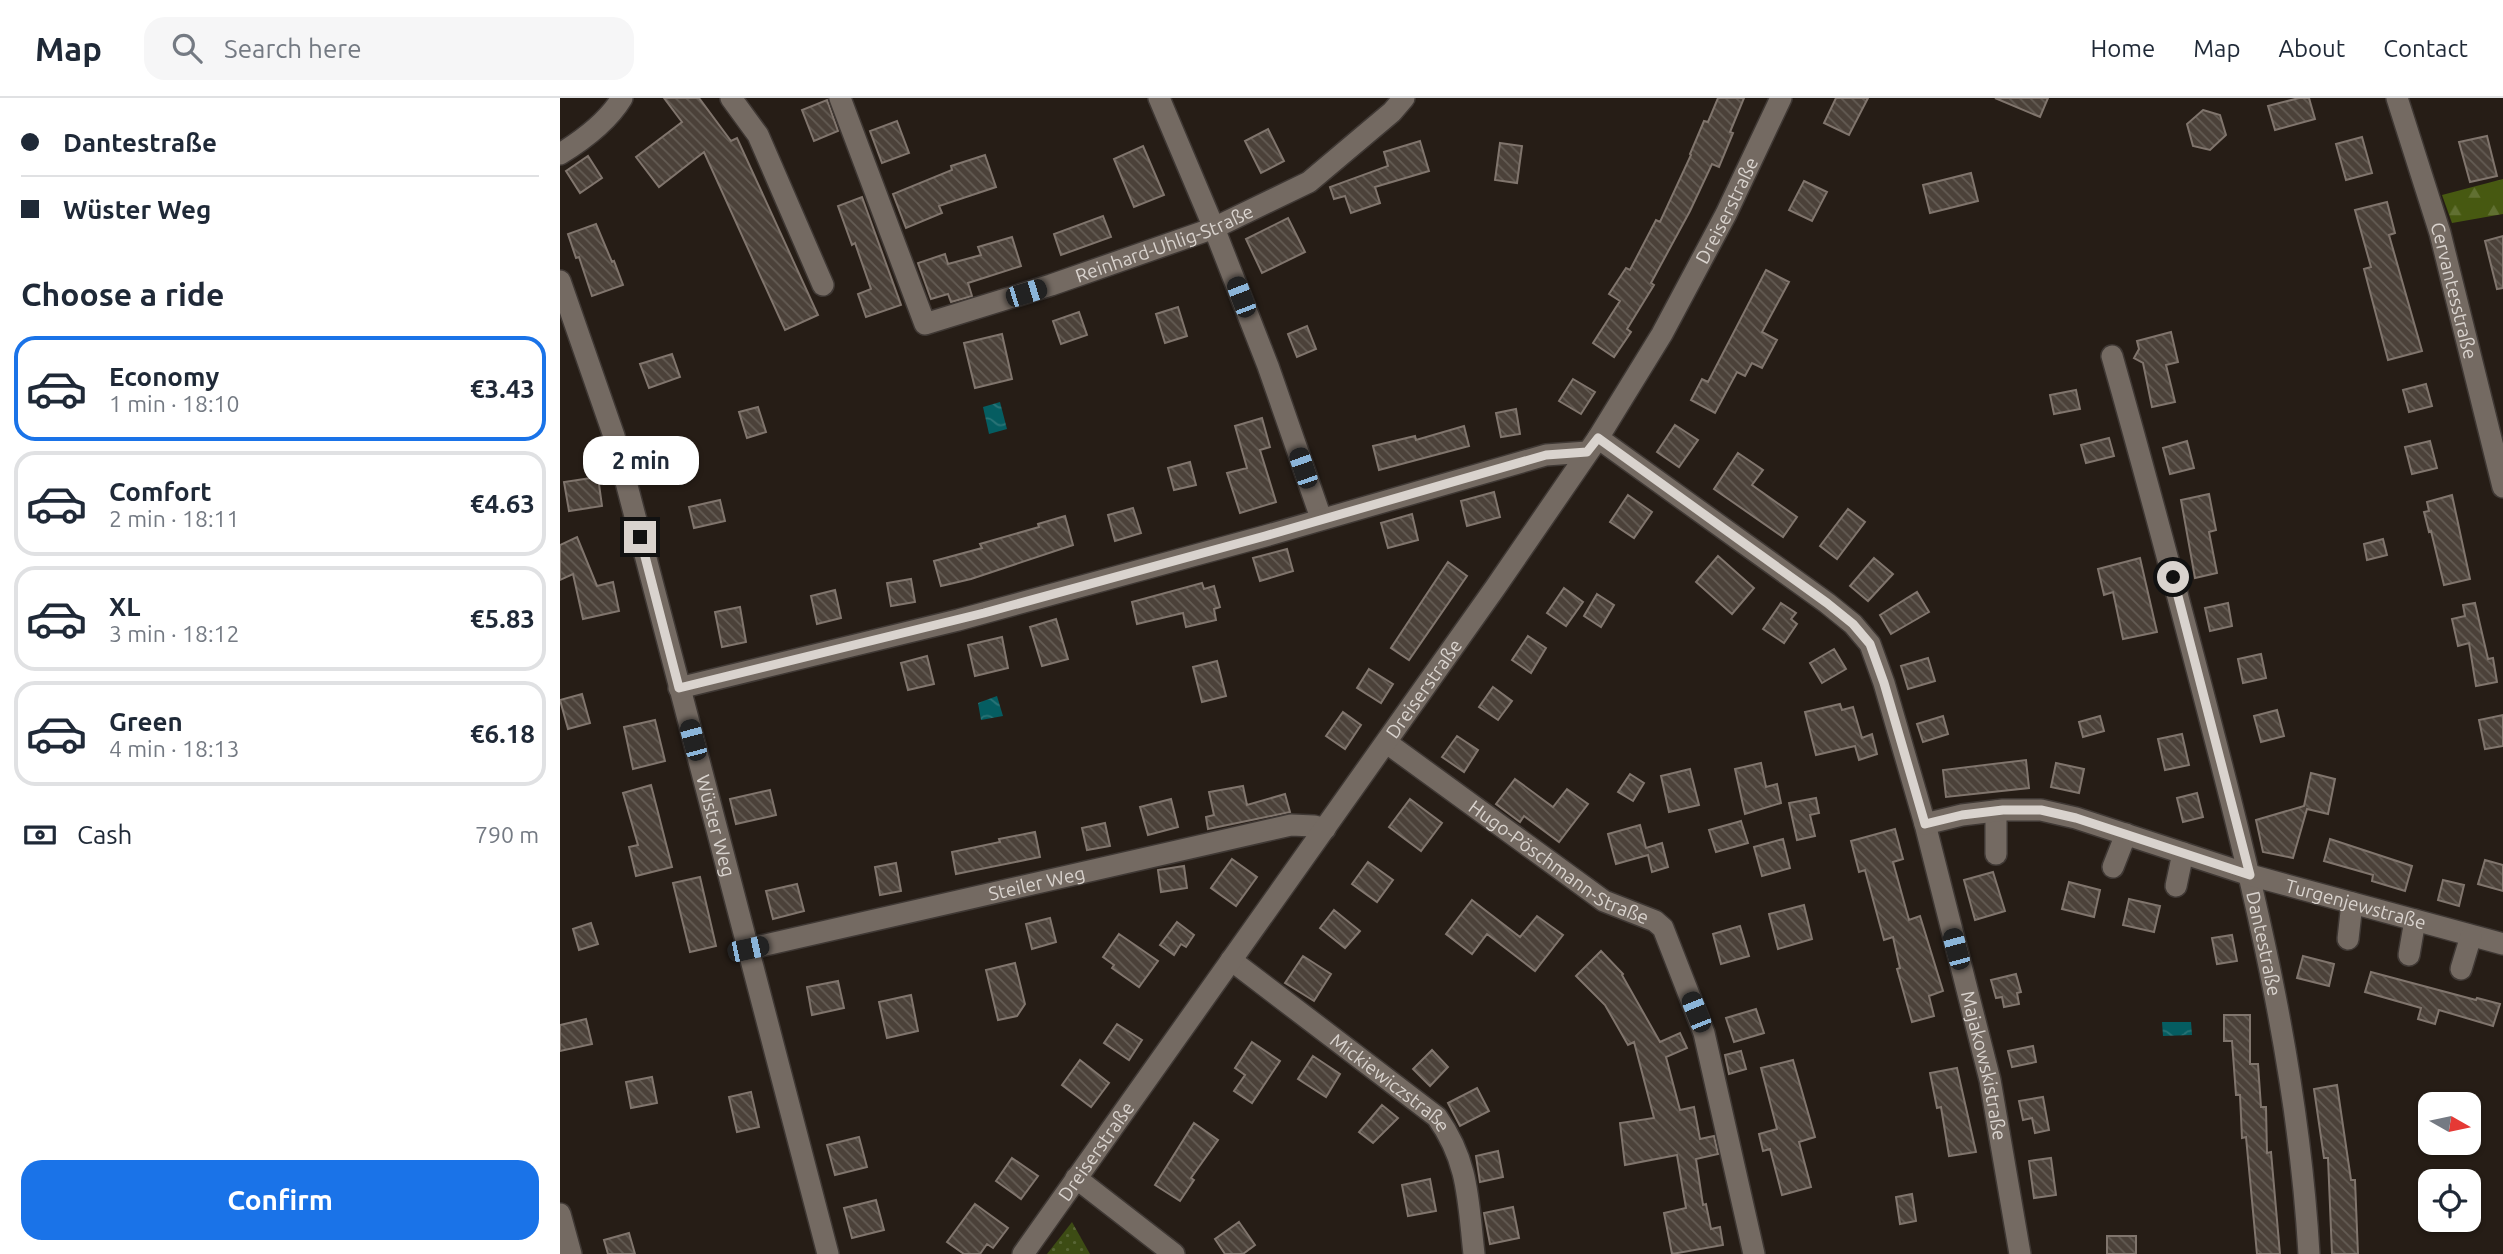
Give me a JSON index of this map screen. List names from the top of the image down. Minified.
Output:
{"streets":{"street":["Dreiserstraße","Reinhard-Uhlig-Straße","Cervantesstraße","Wüster Weg","Hugo-Pöschmann-Straße","Steiler Weg","Turgenjewstraße","Dantestraße","Majakowskistraße","Mickiewiczstraße"]},"crossings":[["Dreiserstraße","Hugo-Pöschmann-Straße"],["Dreiserstraße","Steiler Weg"],["Dreiserstraße","Majakowskistraße"],["Dreiserstraße","Mickiewiczstraße"],["Wüster Weg","Steiler Weg"],["Turgenjewstraße","Dantestraße"],["Turgenjewstraße","Majakowskistraße"]],"north":"right","page":{"header":"Map","search":"Search here","nav":["Home","Map","About","Contact"],"banner":["Dantestraße","Wüster Weg"],"heading":"Choose a ride","list":[{"name":"Economy","note":"1 min · 18:10","value":"€3.43"},{"name":"Comfort","note":"2 min · 18:11","value":"€4.63"},{"name":"XL","note":"3 min · 18:12","value":"€5.83"},{"name":"Green","note":"4 min · 18:13","value":"€6.18"}],"bubble":"2 min","pay":["Cash","790 m"],"buttons":"Confirm"}}
